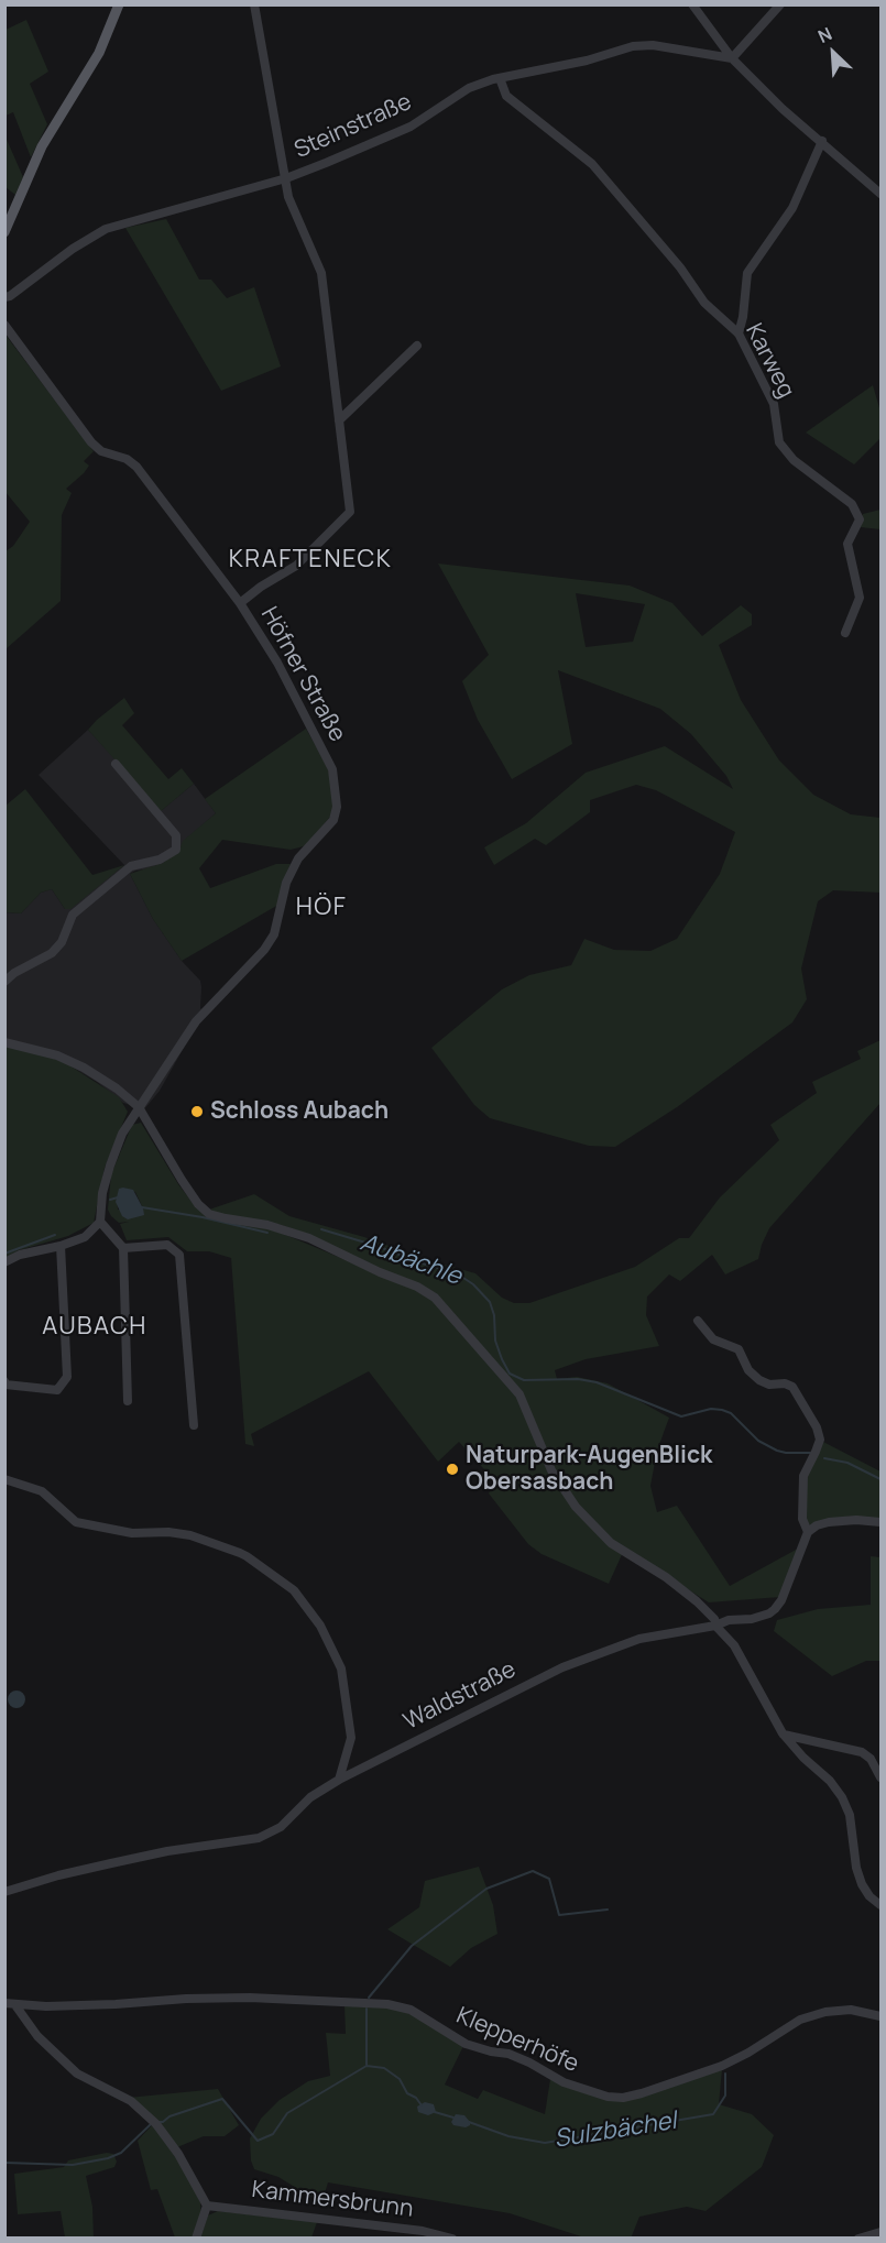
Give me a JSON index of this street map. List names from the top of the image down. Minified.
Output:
{"streets":{"street":["Steinstraße","Karweg","Höfner Straße","Waldstraße","Klepperhöfe","Kammersbrunn"]},"crossings":[["Steinstraße","Karweg"],["Steinstraße","Höfner Straße"]],"districts":["KRAFTENECK","HÖF","AUBACH"],"water":["Aubächle","Sulzbächel"],"places":["Schloss Aubach","Naturpark-AugenBlick Obersasbach"],"north":"top left"}
